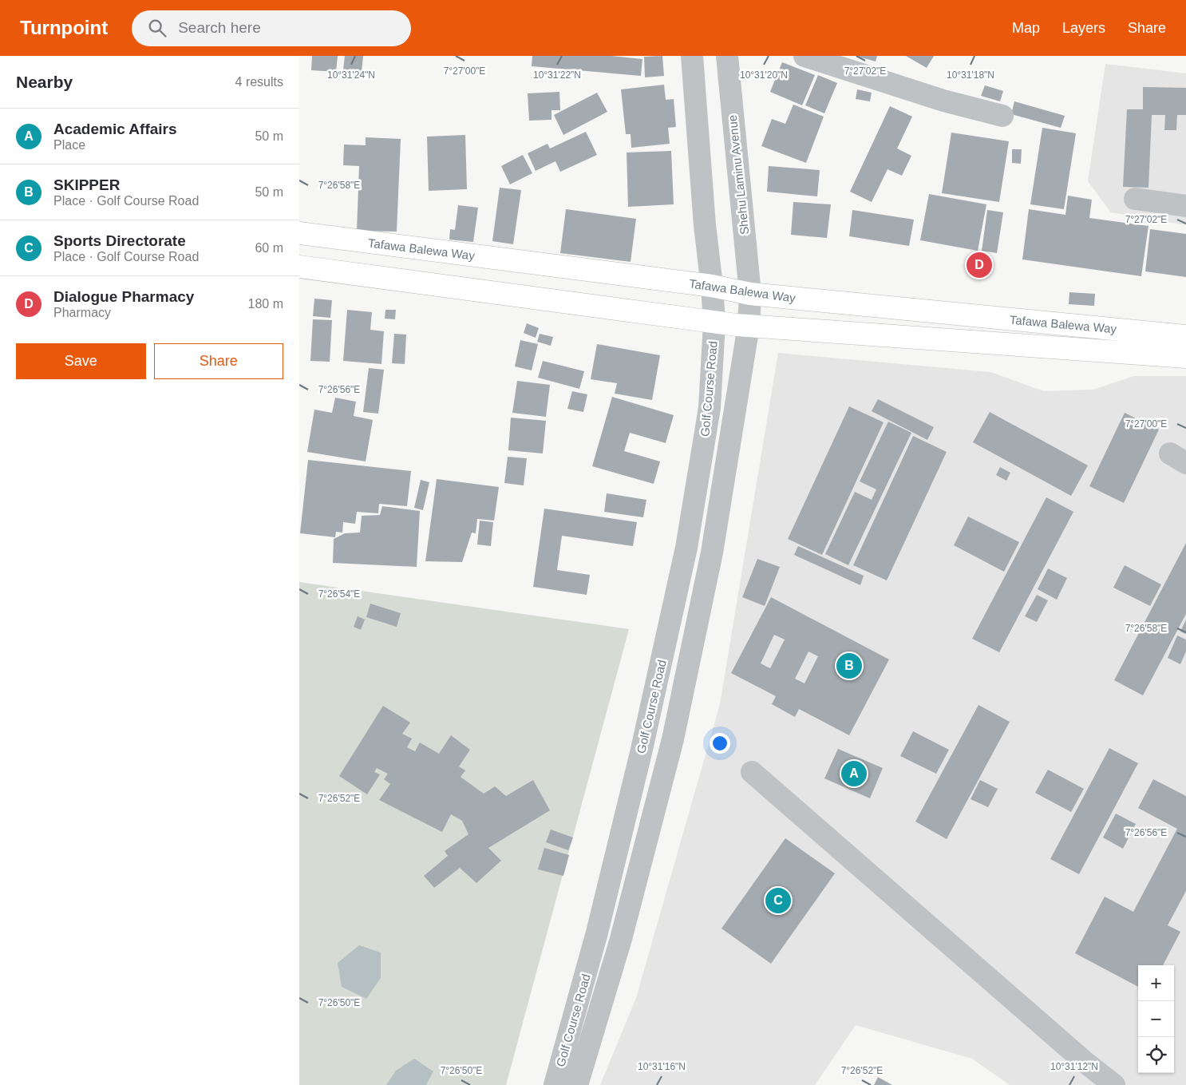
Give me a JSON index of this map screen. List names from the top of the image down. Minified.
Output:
{"streets":{"main road":["Tafawa Balewa Way"],"street":["Shehu Laminu Avenue","Golf Course Road"]},"crossings":[["Shehu Laminu Avenue","Tafawa Balewa Way"],["Shehu Laminu Avenue","Golf Course Road"],["Tafawa Balewa Way","Golf Course Road"]],"page":{"header":"Turnpoint","search":"Search here","nav":["Map","Layers","Share"],"heading":["Nearby","4 results"],"list":[{"mark":"A","name":"Academic Affairs","note":"Place","value":"50 m"},{"mark":"B","name":"SKIPPER","note":"Place · Golf Course Road","value":"50 m"},{"mark":"C","name":"Sports Directorate","note":"Place · Golf Course Road","value":"60 m"},{"mark":"D","name":"Dialogue Pharmacy","note":"Pharmacy","value":"180 m"}],"pins":["D","B","A","C"],"buttons":["Save","Share"],"map_buttons":["+","−"]},"coordinates":["7°27'00\"E","7°27'02\"E","10°31'24\"N","10°31'22\"N","10°31'20\"N","10°31'18\"N","7°26'58\"E","7°26'56\"E","7°26'54\"E","7°26'52\"E","7°26'50\"E","10°31'16\"N","10°31'12\"N"]}
